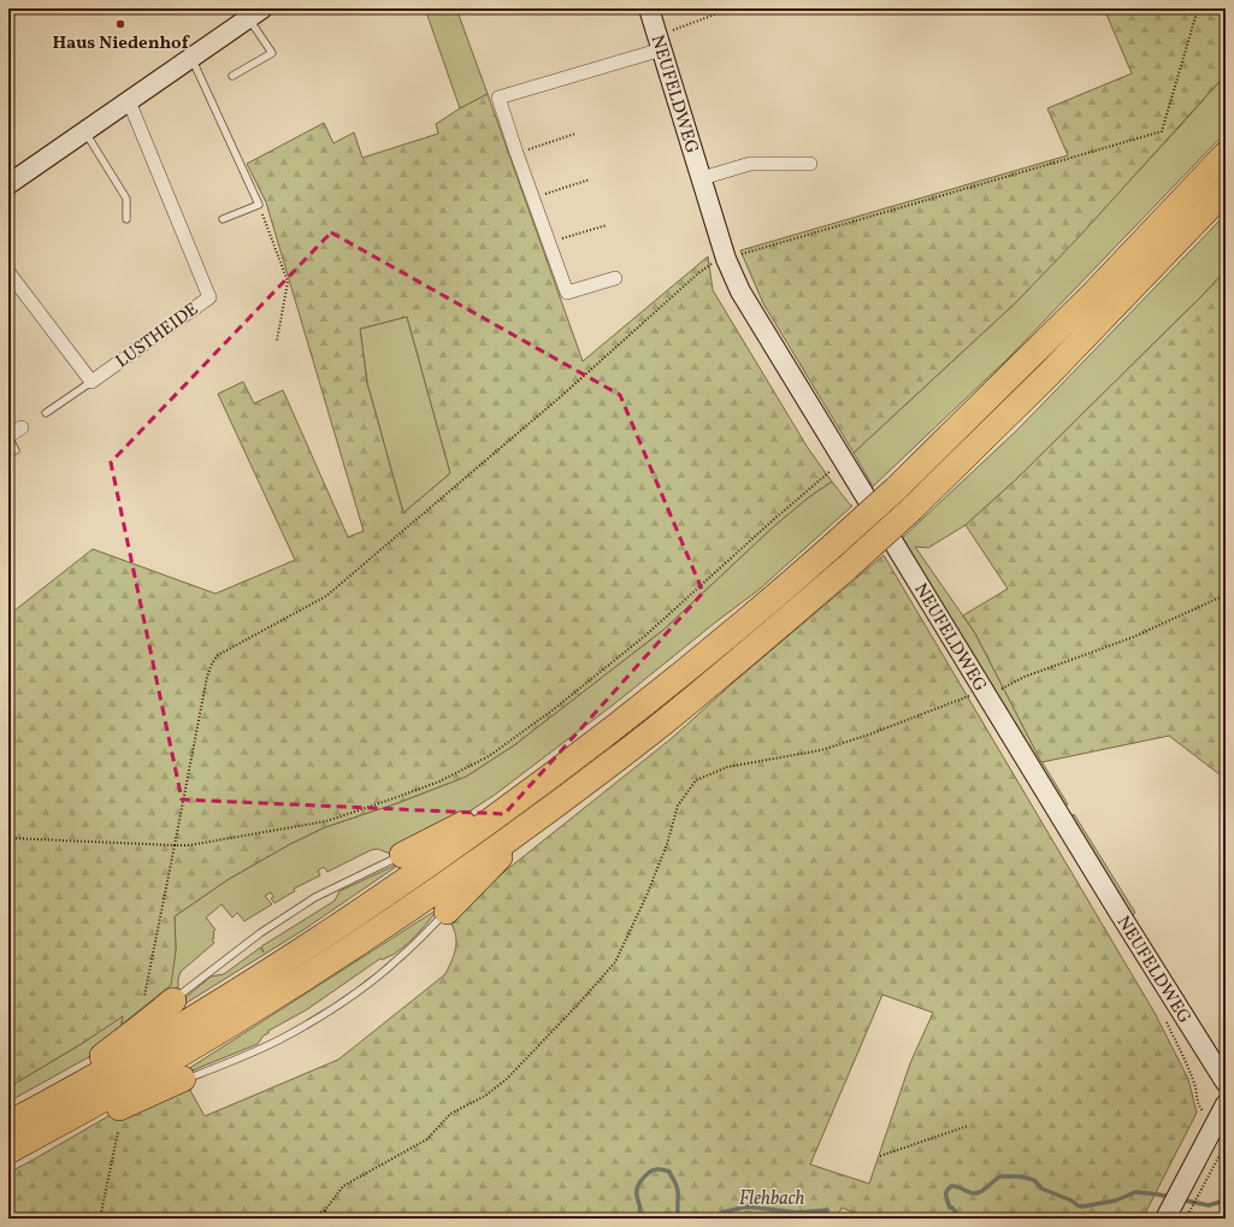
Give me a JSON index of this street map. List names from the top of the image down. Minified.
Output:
{"streets":{"main road":["NEUFELDWEG"],"street":["LUSTHEIDE"]},"water":["Flehbach"],"places":["Haus Niedenhof"]}
